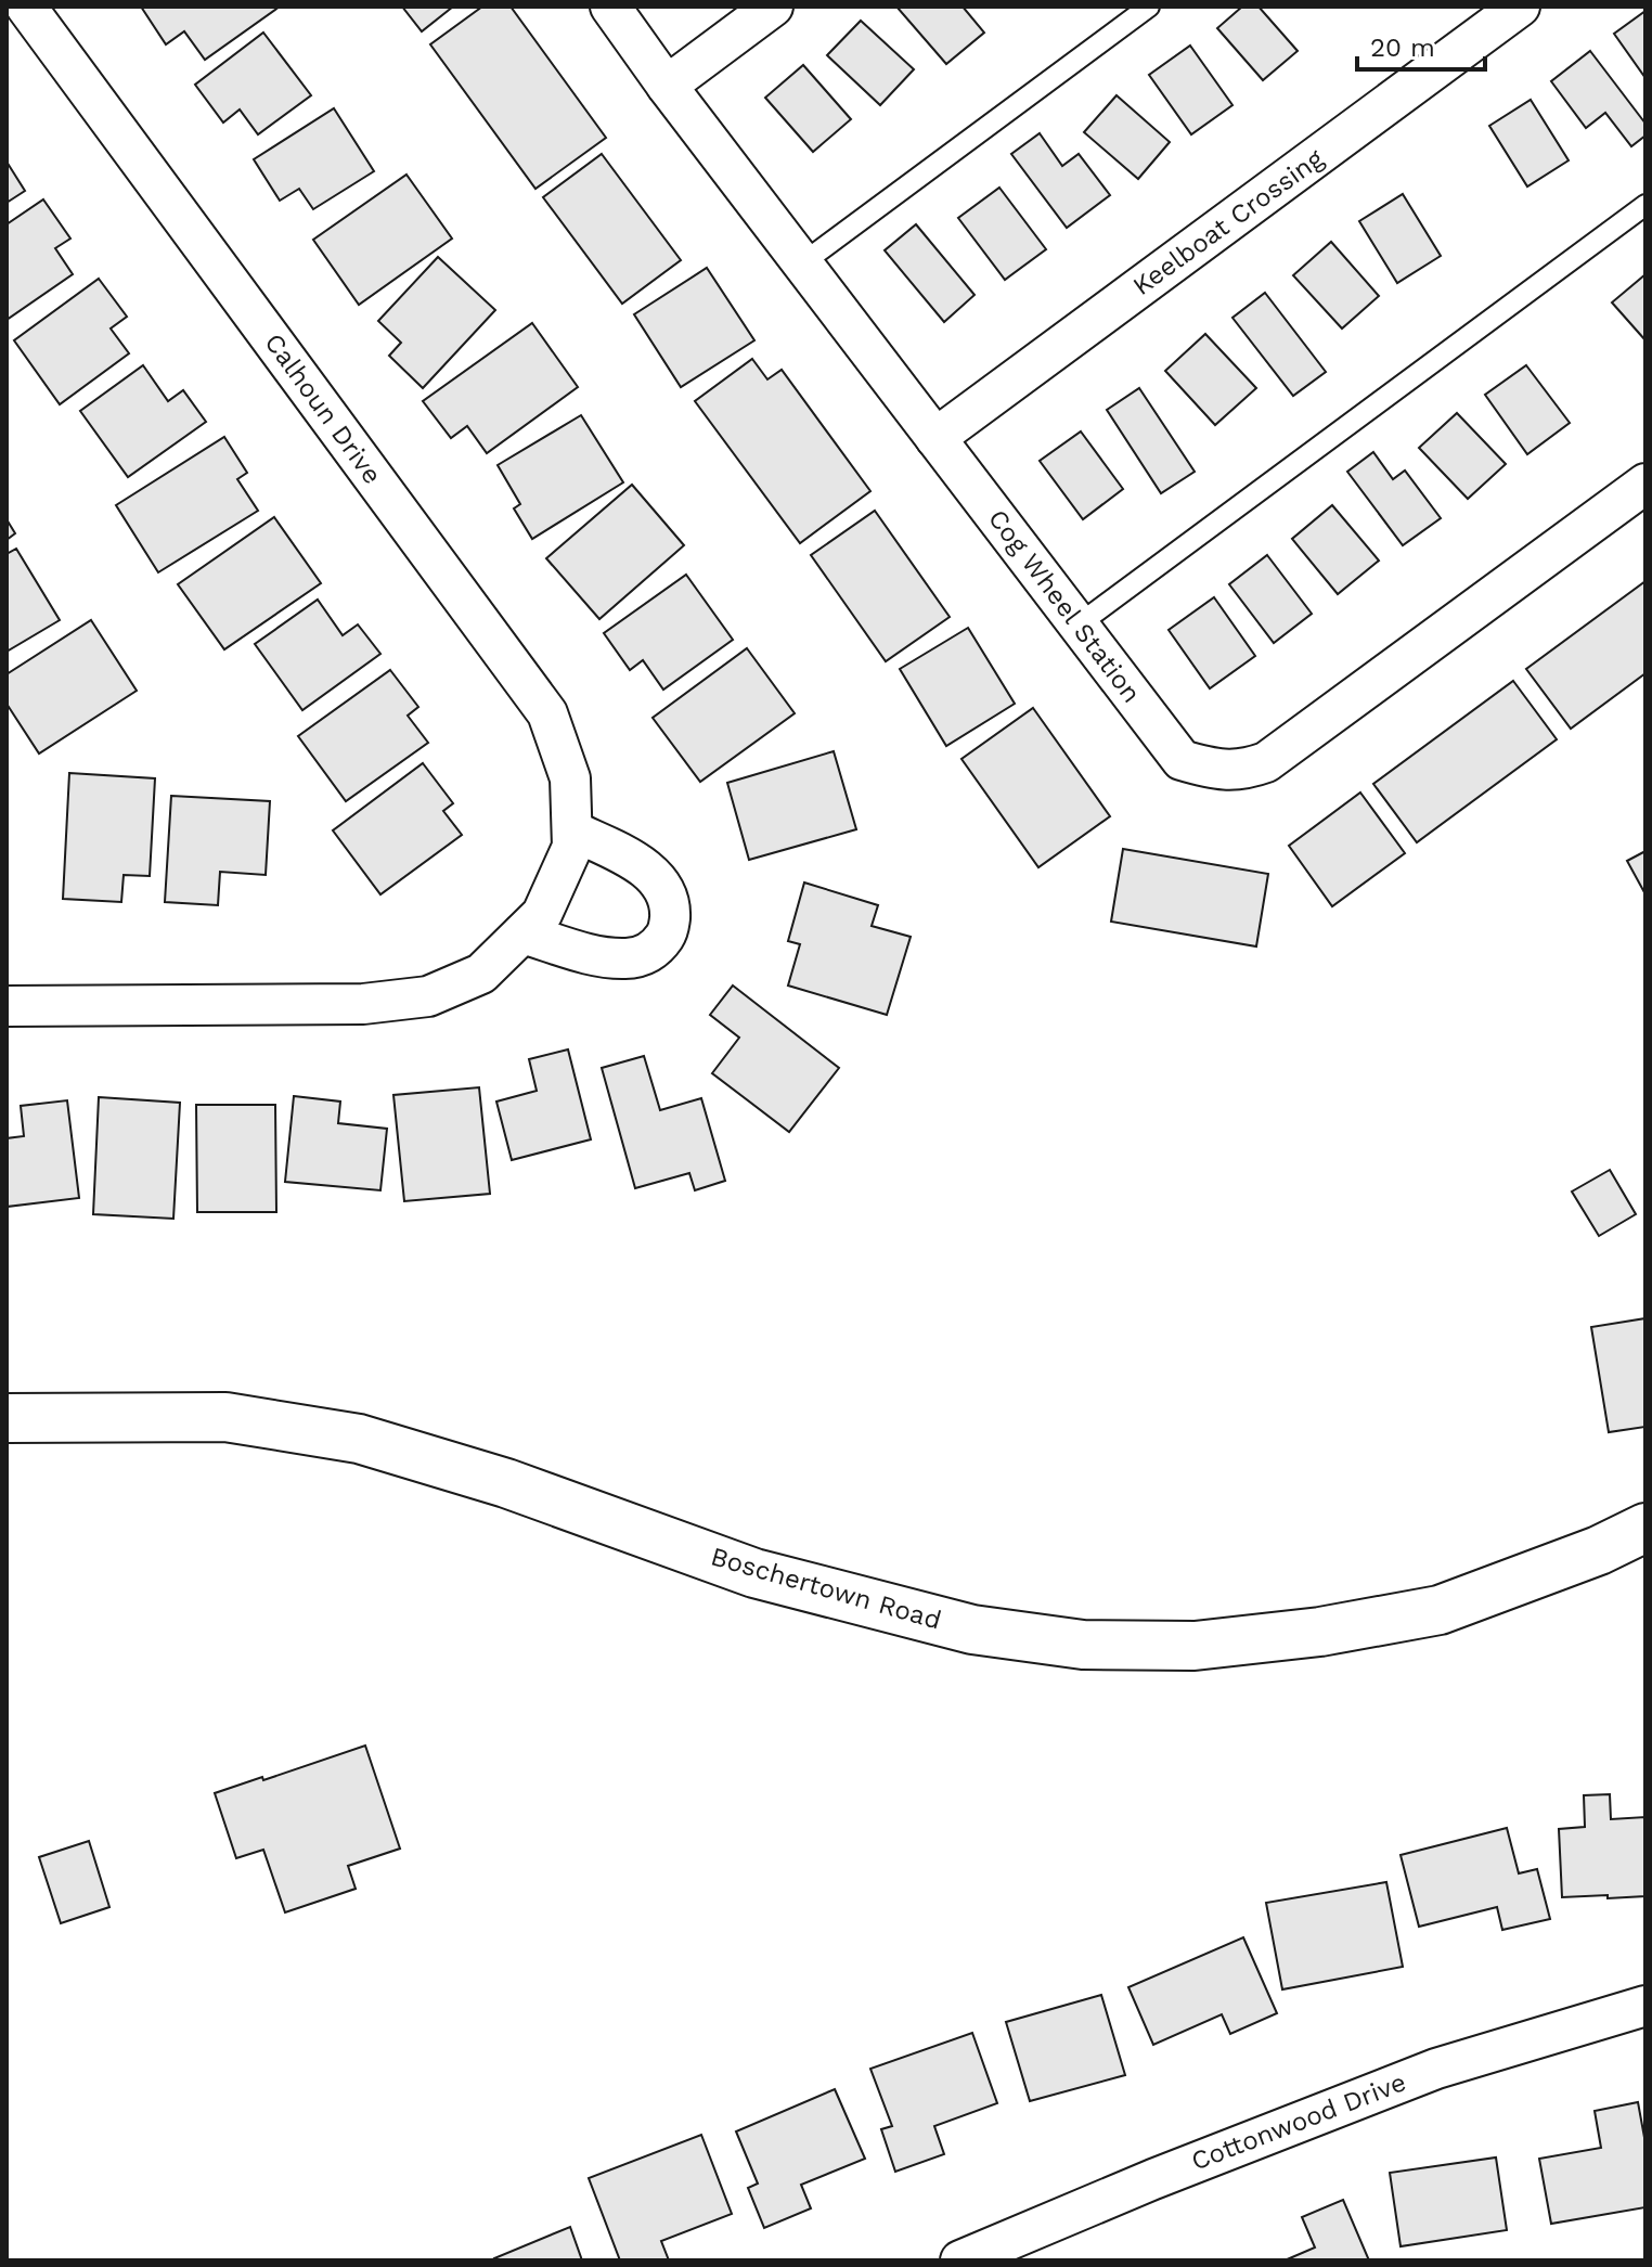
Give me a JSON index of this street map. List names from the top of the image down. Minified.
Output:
{"streets":{"street":["Keelboat Crossing","Calhoun Drive","Cog Wheel Station","Boschertown Road","Cottonwood Drive"]},"crossings":[["Keelboat Crossing","Cog Wheel Station"]],"scale_bar":"20 m"}
